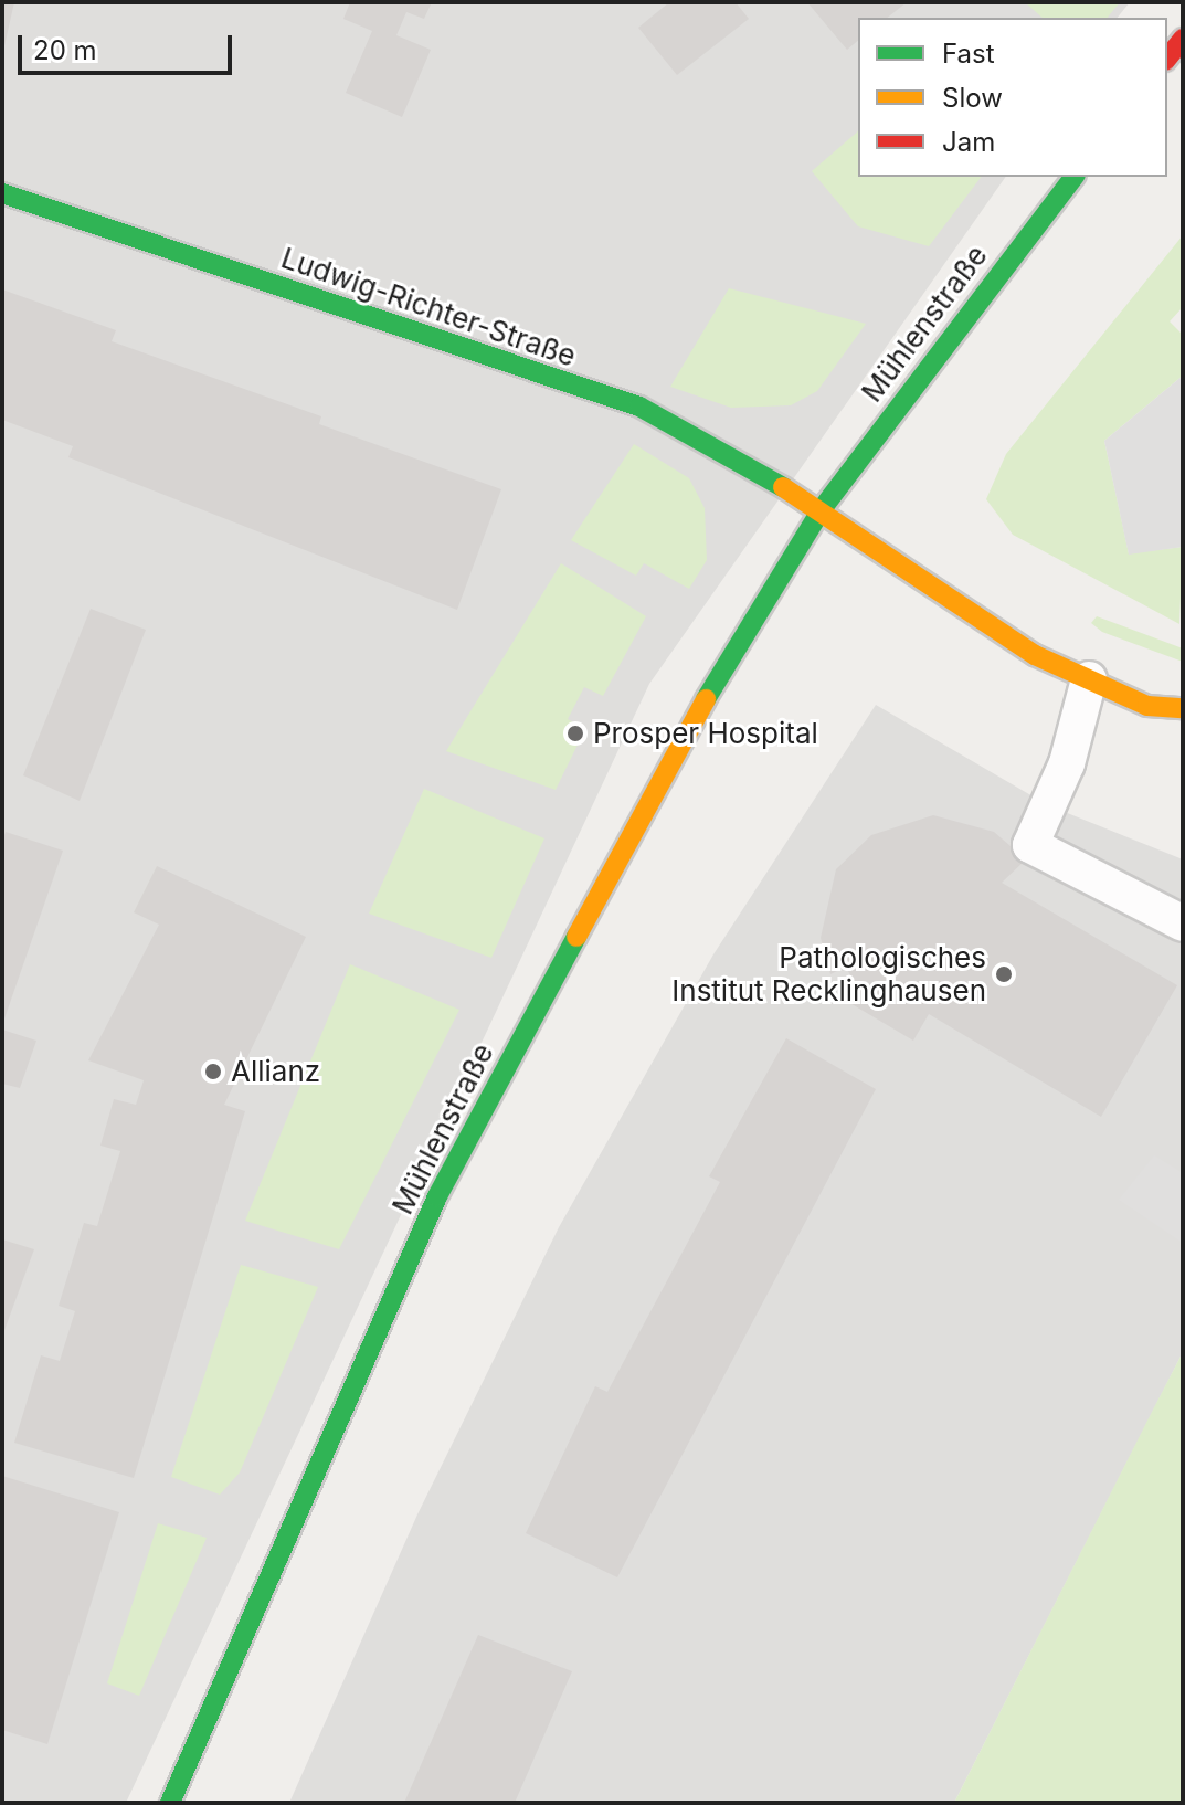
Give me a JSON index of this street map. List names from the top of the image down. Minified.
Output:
{"streets":{"main road":["Ludwig-Richter-Straße","Mühlenstraße"]},"crossings":[["Ludwig-Richter-Straße","Mühlenstraße"]],"places":["Prosper Hospital","Pathologisches Institut Recklinghausen","Allianz"],"legend":["Fast","Slow","Jam"],"scale_bar":"20 m"}
